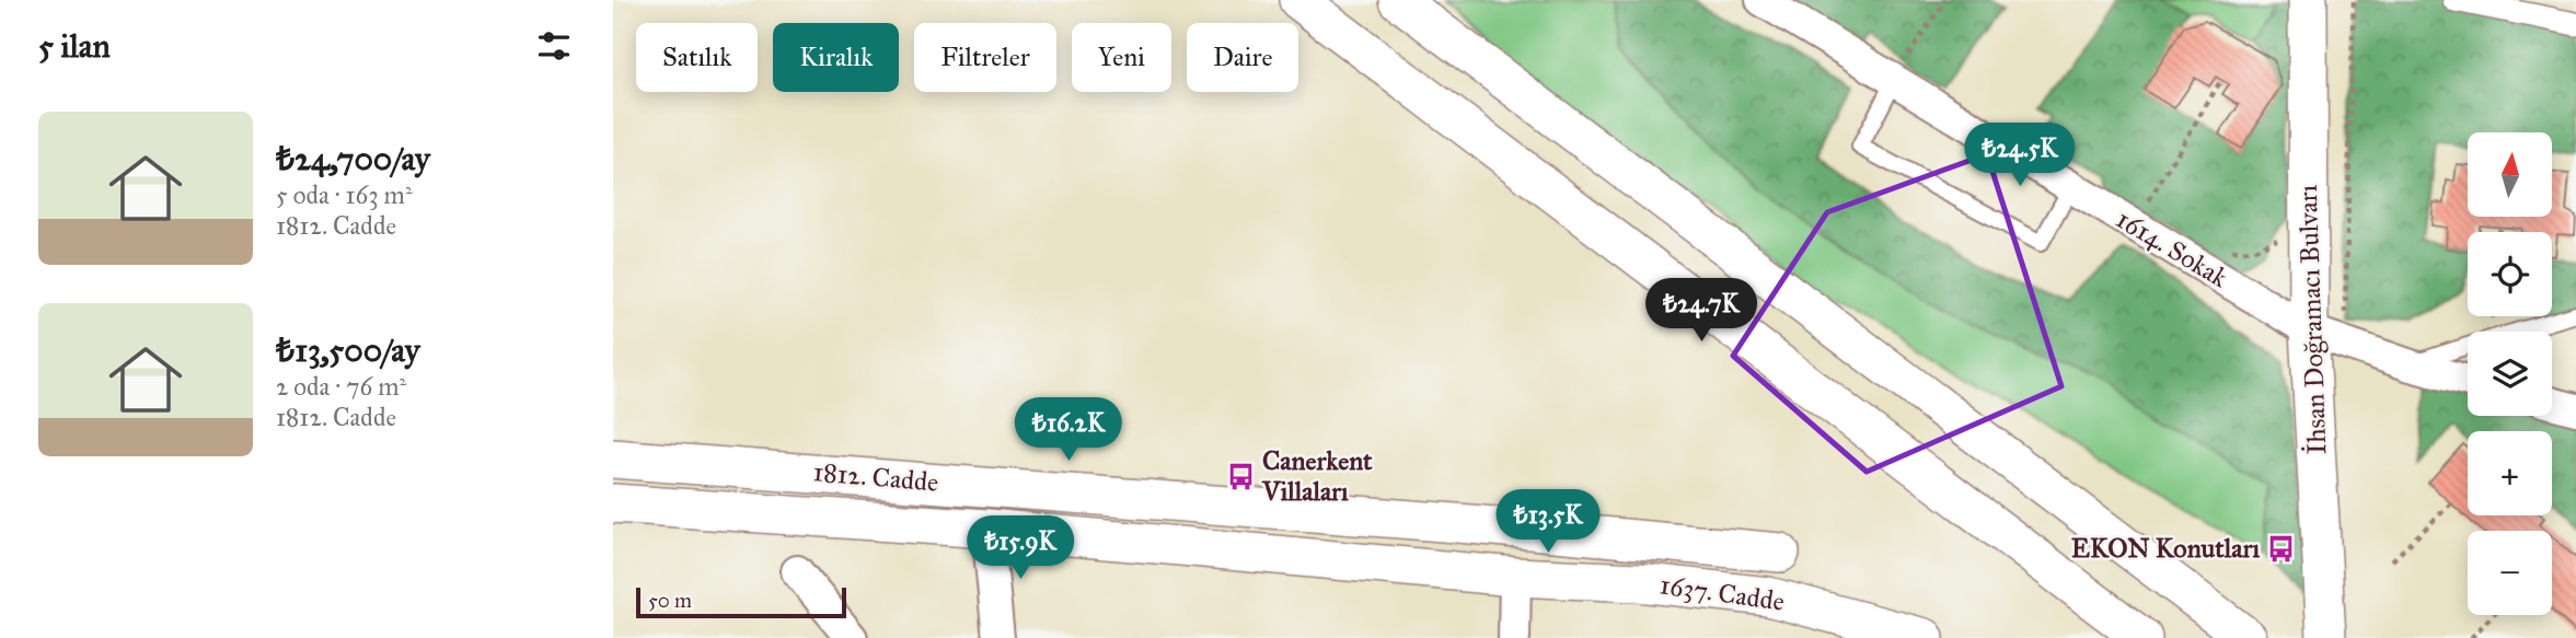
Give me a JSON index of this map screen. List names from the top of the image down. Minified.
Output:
{"streets":{"street":["1614. Sokak","İhsan Doğramacı Bulvarı","1812. Cadde","1637. Cadde"]},"crossings":[["1614. Sokak","İhsan Doğramacı Bulvarı"],["1812. Cadde","1637. Cadde"]],"places":{"bus stop":["Canerkent Villaları","EKON Konutları"]},"scale_bar":"50 m","north":"top","page":{"heading":"5 ilan","chip":["Satılık","Kiralık","Filtreler","Yeni","Daire"],"list":[{"name":"₺24,700/ay","note":"5 oda · 163 m² · 1812. Cadde"},{"name":"₺13,500/ay","note":"2 oda · 76 m² · 1812. Cadde"}],"price":["₺24.5K","₺24.7K","₺16.2K","₺13.5K","₺15.9K"],"map_buttons":["+","−"],"scale":"50 m"}}
